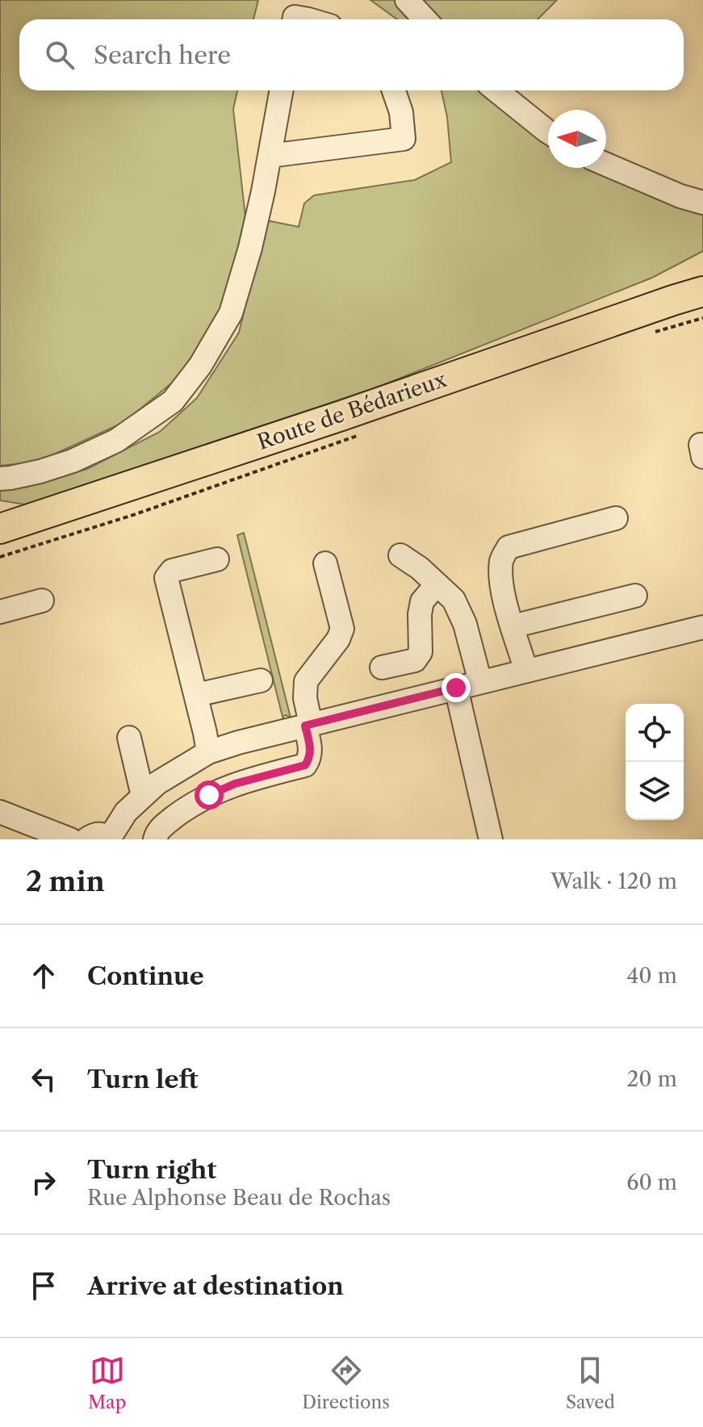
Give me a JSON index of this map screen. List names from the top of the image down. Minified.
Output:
{"streets":{"main road":["Route de Bédarieux"]},"north":"left","page":{"search":"Search here","heading":["2 min","Walk · 120 m"],"list":[["Continue","40 m"],["Turn left","20 m"],["Turn right","Rue Alphonse Beau de Rochas","60 m"],"Arrive at destination"],"nav":["Map","Directions","Saved"]}}
